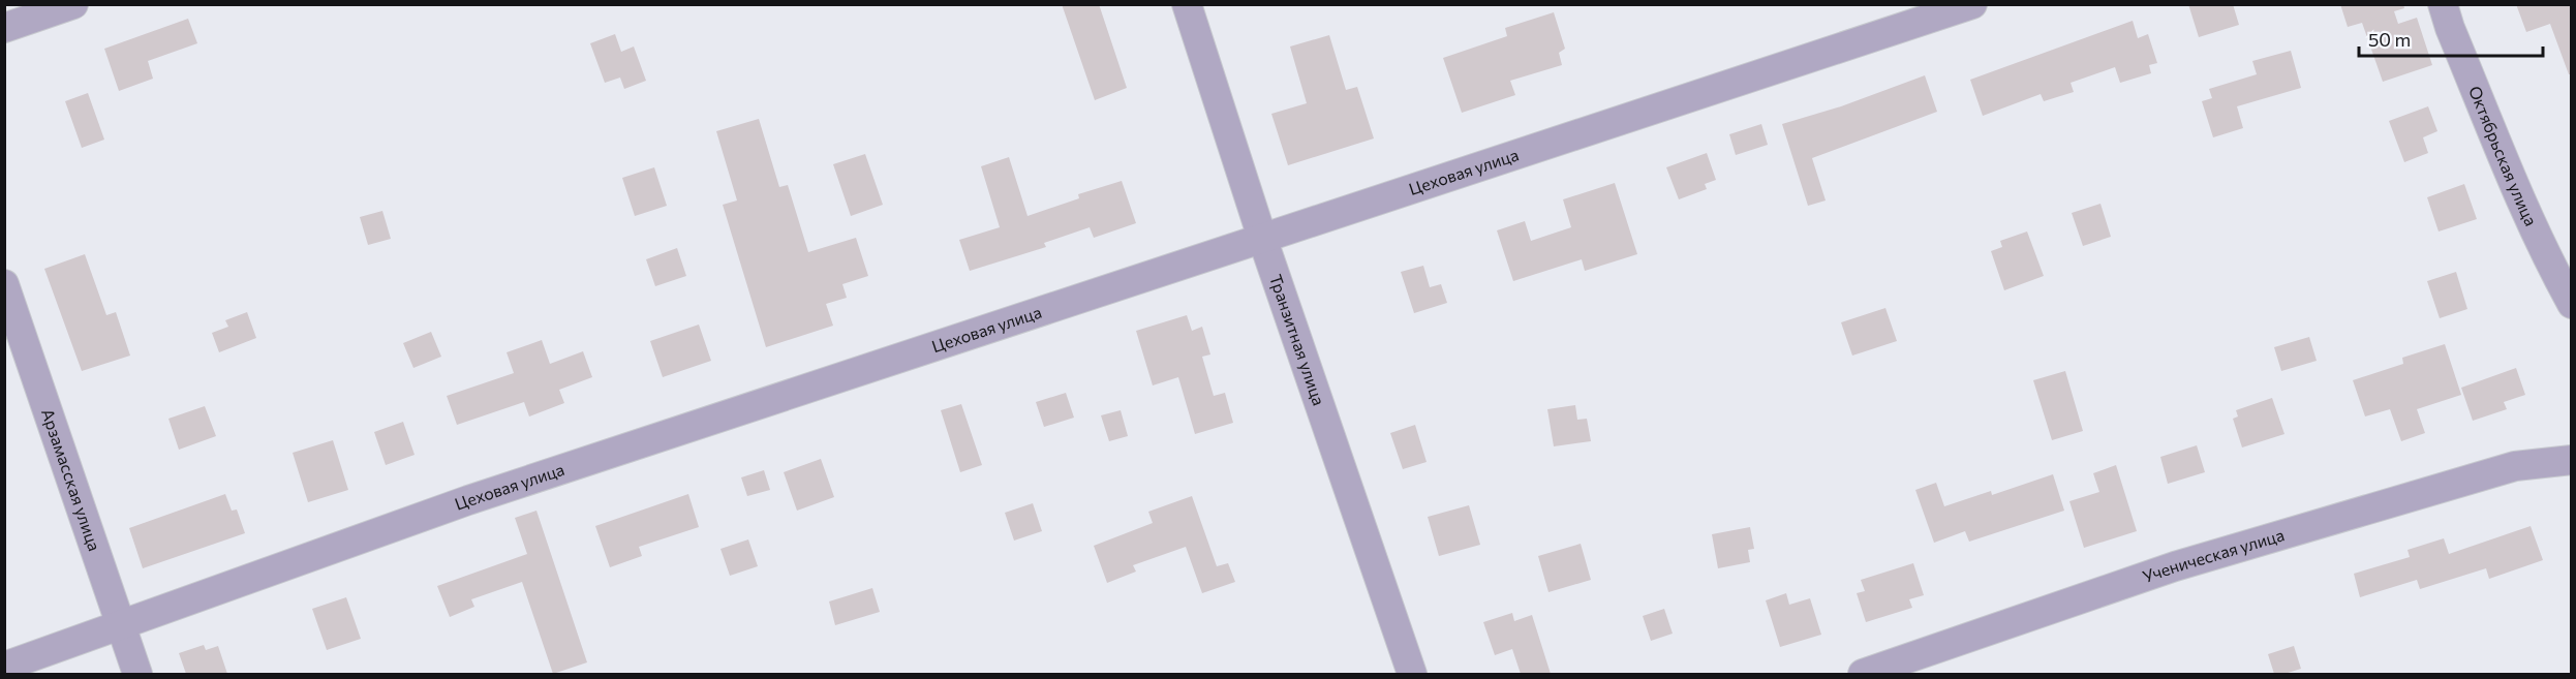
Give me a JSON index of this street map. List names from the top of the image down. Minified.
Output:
{"streets":{"street":["Октябрьская улица","Цеховая улица","Транзитная улица","Арзамасская улица","Ученическая улица"]},"crossings":[["Цеховая улица","Транзитная улица"],["Цеховая улица","Арзамасская улица"]],"scale_bar":"50 m"}
